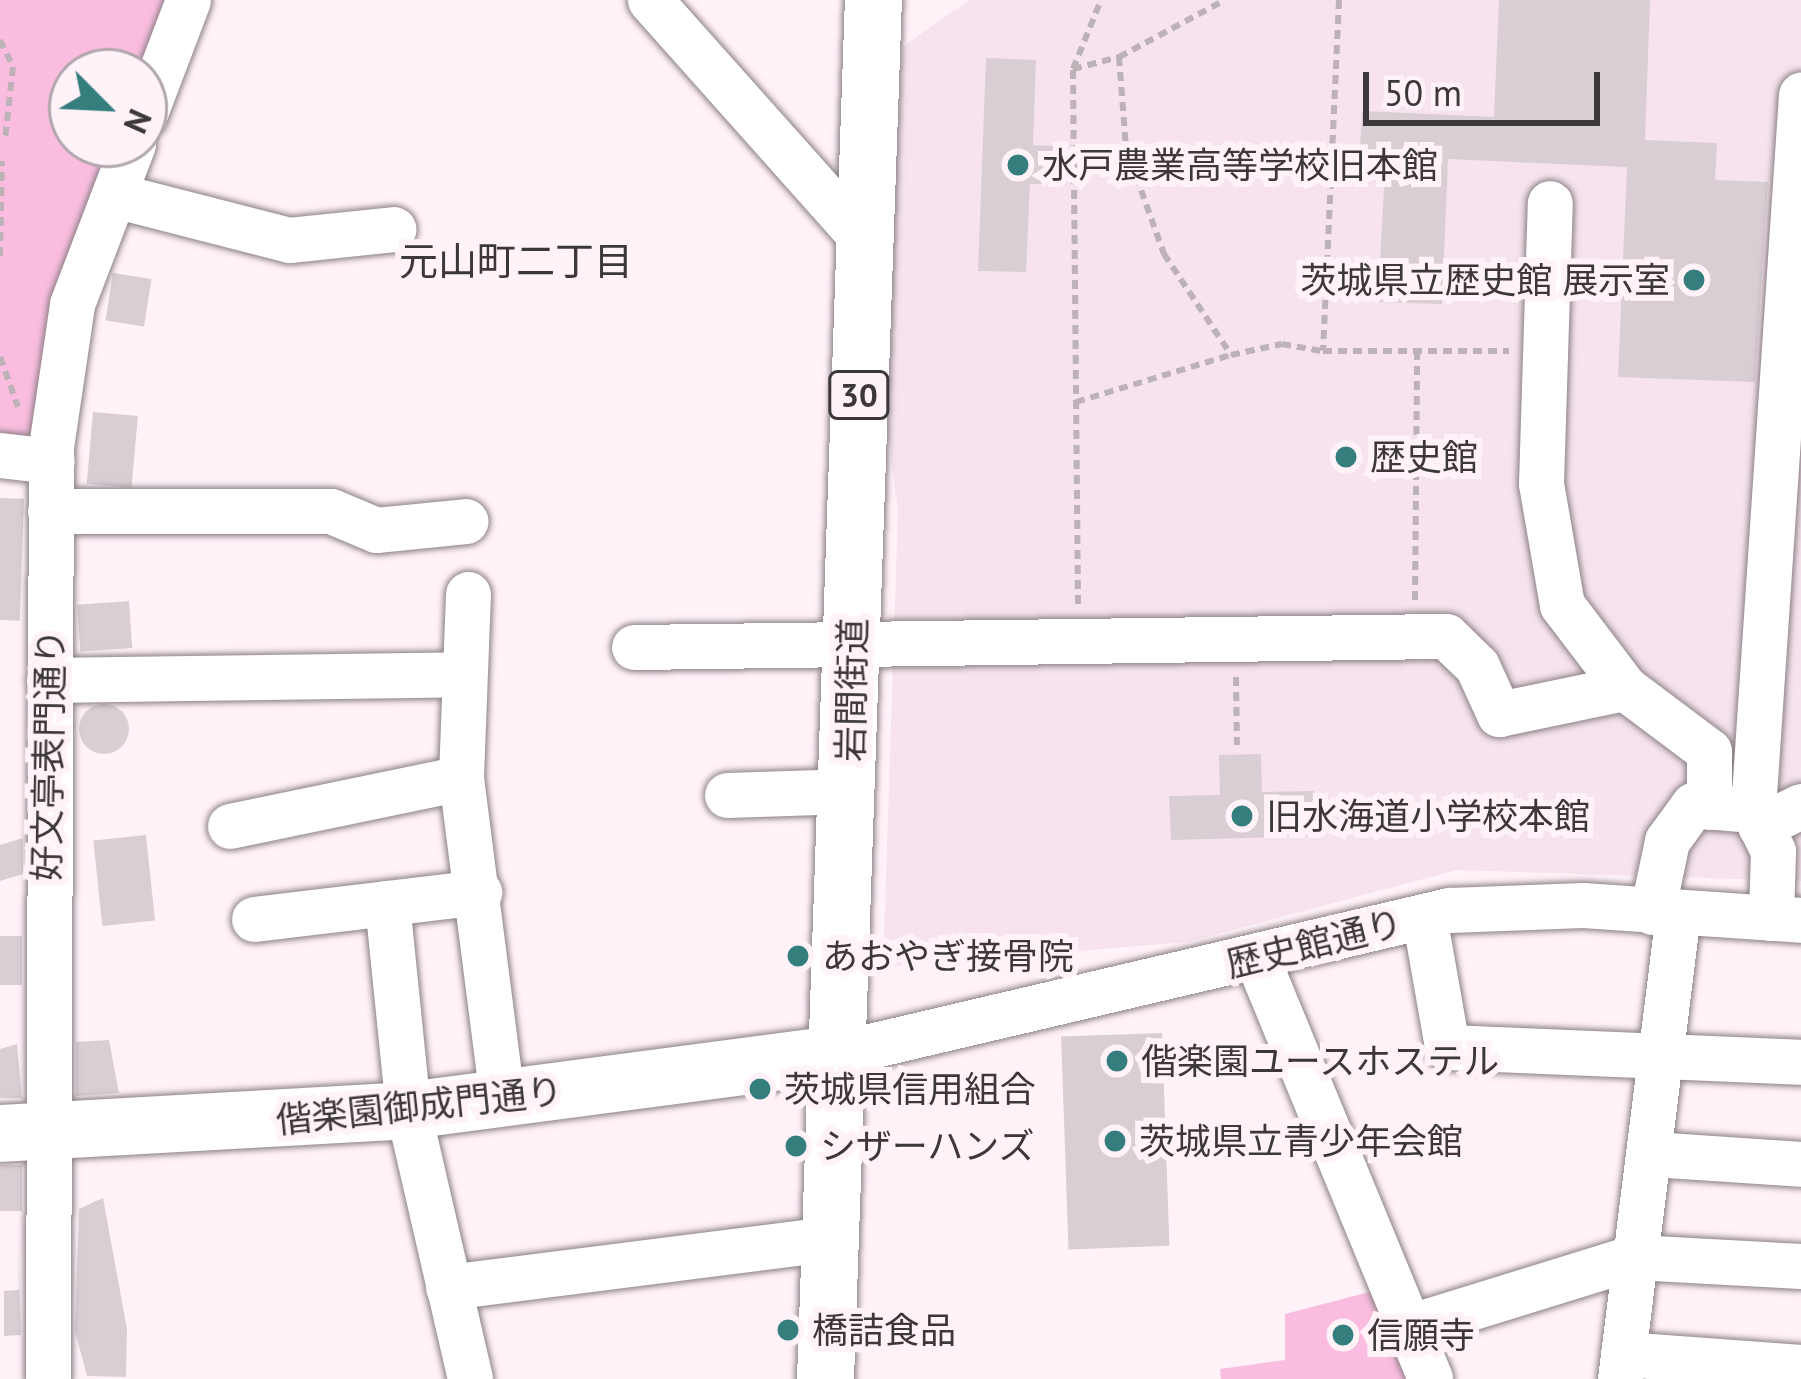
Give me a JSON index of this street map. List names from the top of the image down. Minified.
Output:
{"streets":{"main road":["30","岩間街道","偕楽園御成門通り"],"street":["好文亭表門通り","歴史館通り"]},"crossings":[["岩間街道","歴史館通り"],["岩間街道","偕楽園御成門通り"],["好文亭表門通り","偕楽園御成門通り"],["歴史館通り","偕楽園御成門通り"]],"districts":["元山町二丁目"],"places":["水戸農業高等学校旧本館","茨城県立歴史館 展示室","歴史館","旧水海道小学校本館","あおやぎ接骨院","偕楽園ユースホステル","茨城県信用組合","茨城県立青少年会館","シザーハンズ","橋詰食品","信願寺"],"scale_bar":"50 m","north":"bottom right"}
